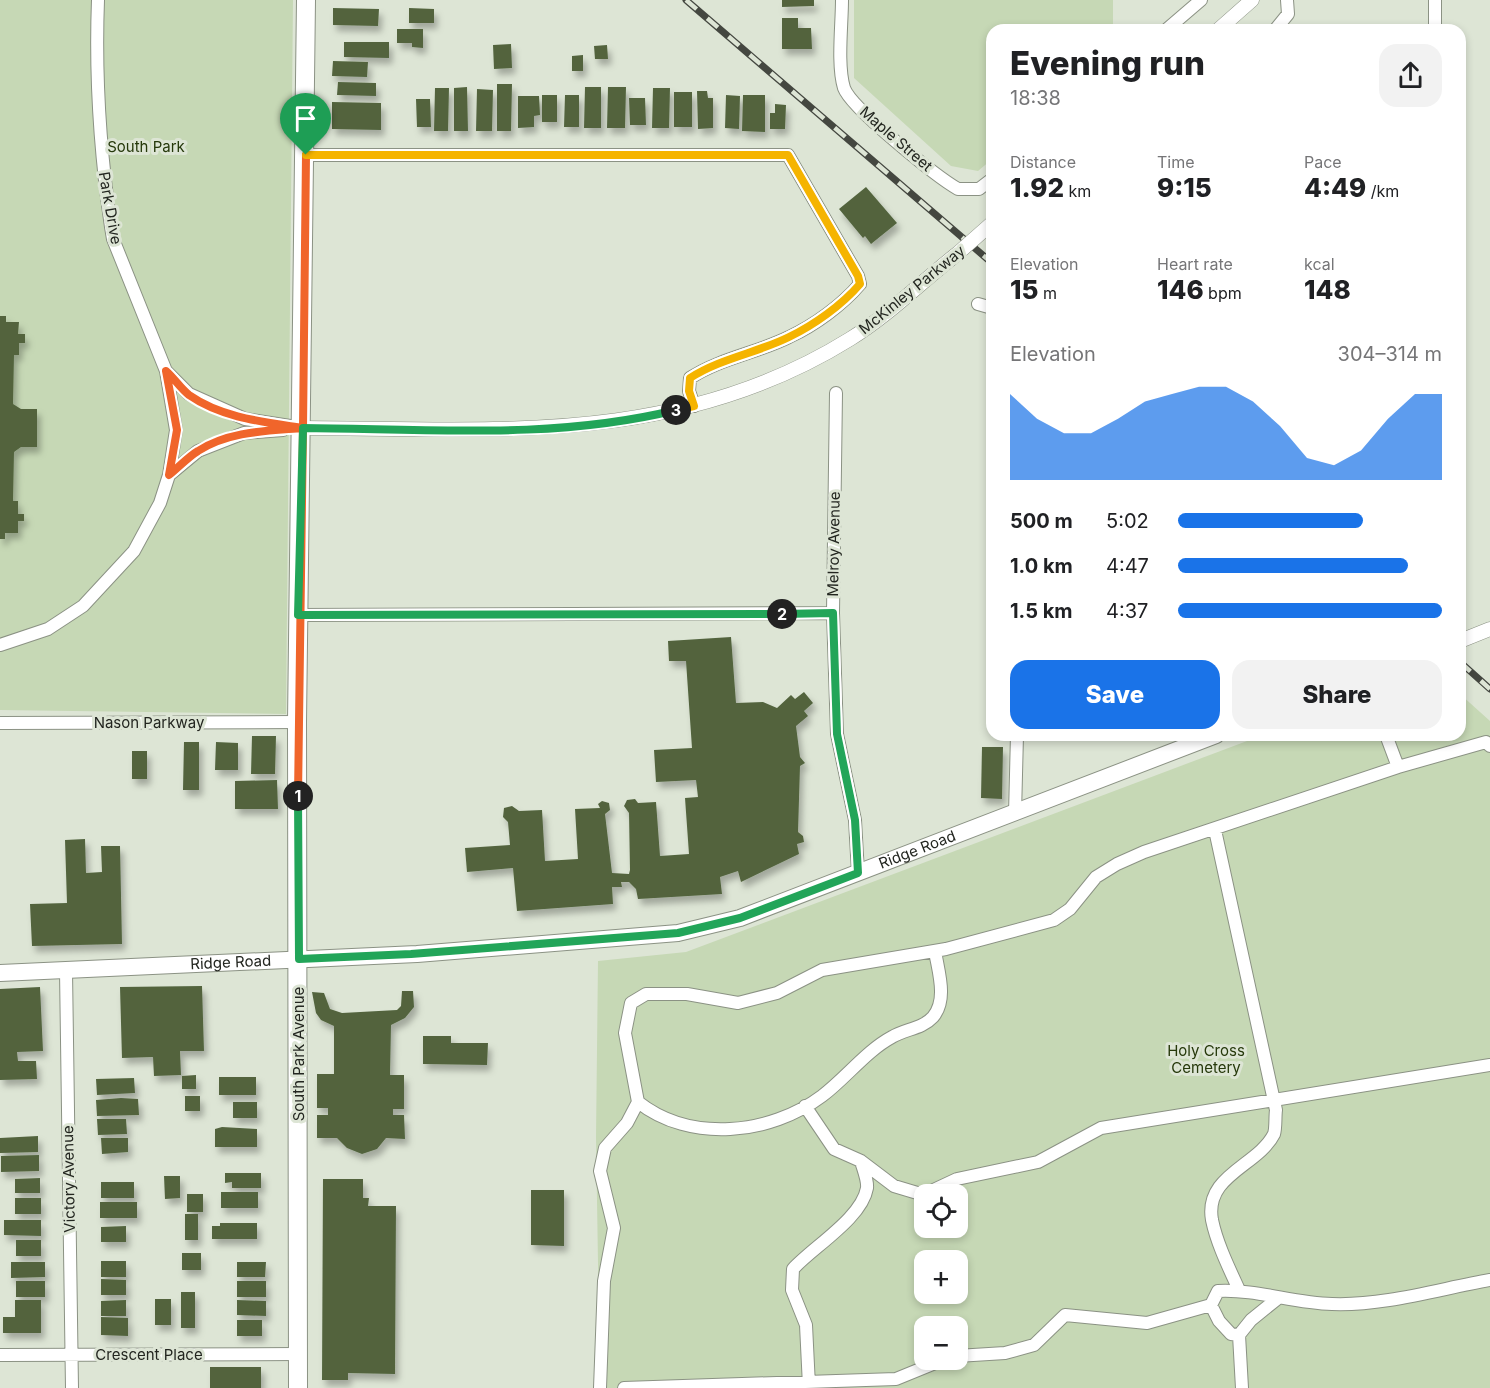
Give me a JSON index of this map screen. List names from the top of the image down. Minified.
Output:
{"streets":{"main road":["Ridge Road","South Park Avenue"],"street":["Maple Street","Park Drive","McKinley Parkway","Melroy Avenue","Nason Parkway","Victory Avenue","Crescent Place"]},"crossings":[["Park Drive","McKinley Parkway"],["Park Drive","South Park Avenue"],["McKinley Parkway","South Park Avenue"],["Melroy Avenue","Ridge Road"],["Nason Parkway","South Park Avenue"],["Ridge Road","South Park Avenue"],["Ridge Road","Victory Avenue"],["South Park Avenue","Crescent Place"],["Victory Avenue","Crescent Place"]],"parks":["South Park","Holy Cross Cemetery"],"page":{"heading":["Evening run","18:38"],"stats":[["Distance","1.92 km"],["Time","9:15"],["Pace","4:49 /km"],["Elevation","15 m"],["Heart rate","146 bpm"],["kcal","148"]],"chart":["Elevation","304–314 m"],"pins":["3","2","1"],"list":[{"name":"500 m","note":"5:02"},{"name":"1.0 km","note":"4:47"},{"name":"1.5 km","note":"4:37"}],"buttons":["Save","Share"],"map_buttons":["+","−"]}}
